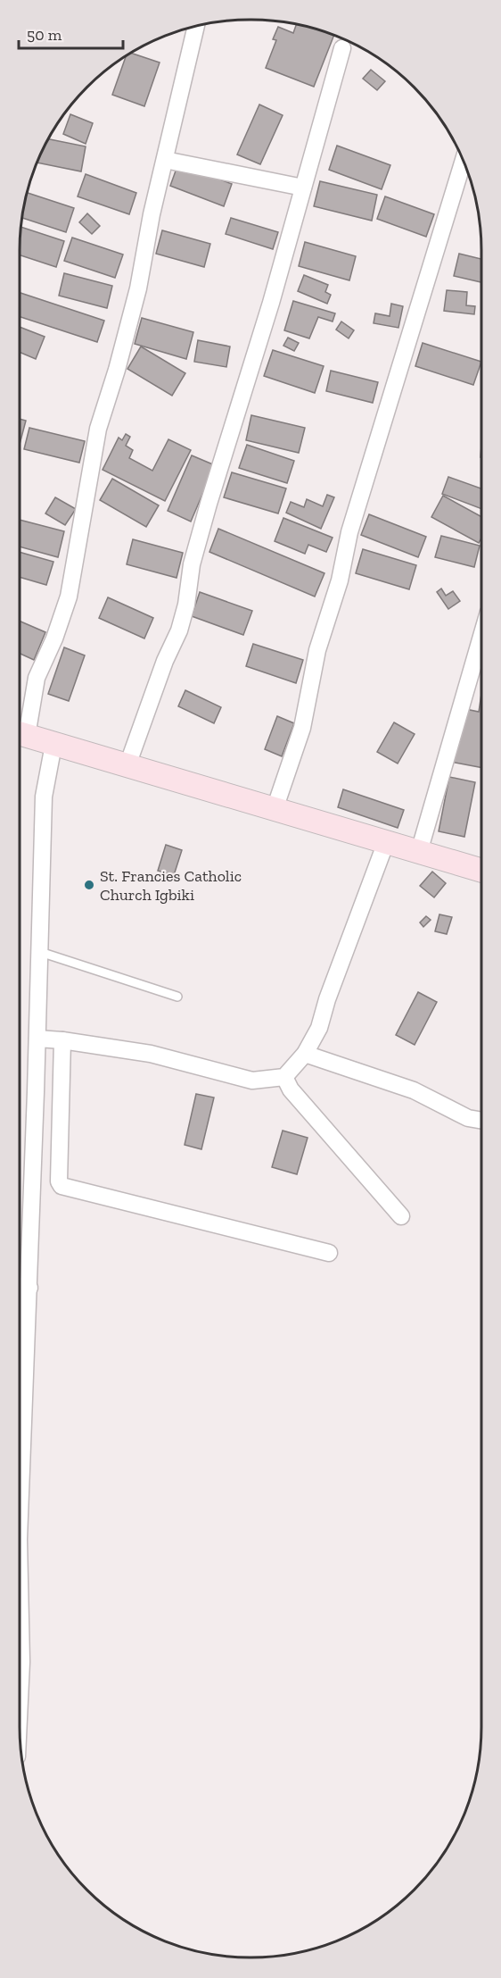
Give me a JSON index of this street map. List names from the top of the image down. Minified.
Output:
{"places":["St. Francies Catholic Church Igbiki"],"scale_bar":"50 m"}
